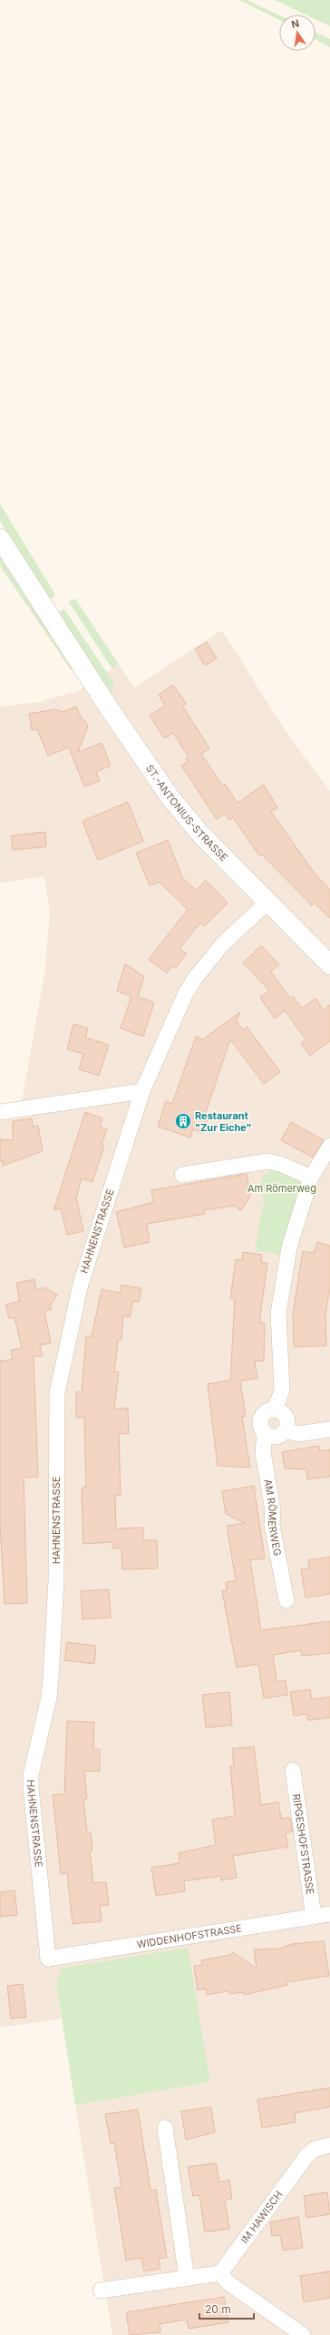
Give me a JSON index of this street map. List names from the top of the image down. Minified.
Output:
{"streets":{"street":["ST.-ANTONIUS-STRASSE","HAHNENSTRASSE","AM RÖMERWEG","RIPGESHOFSTRASSE","WIDDENHOFSTRASSE","IM HAWISCH"]},"crossings":[["ST.-ANTONIUS-STRASSE","HAHNENSTRASSE"],["HAHNENSTRASSE","WIDDENHOFSTRASSE"],["RIPGESHOFSTRASSE","WIDDENHOFSTRASSE"]],"parks":["Am Römerweg"],"places":{"building":["Restaurant \"Zur Eiche\""]},"scale_bar":"20 m","north":"top"}
